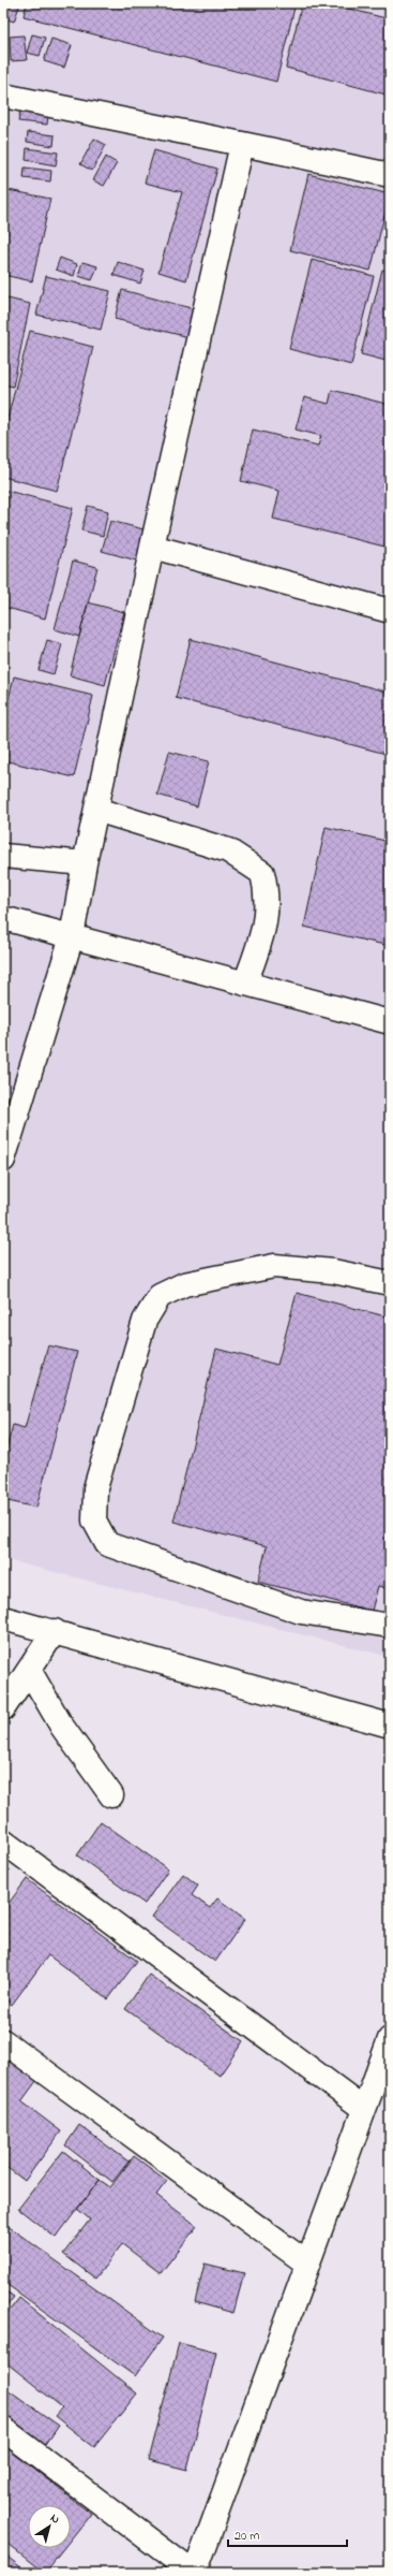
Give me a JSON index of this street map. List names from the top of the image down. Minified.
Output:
{"scale_bar":"20 m","north":"top right"}
